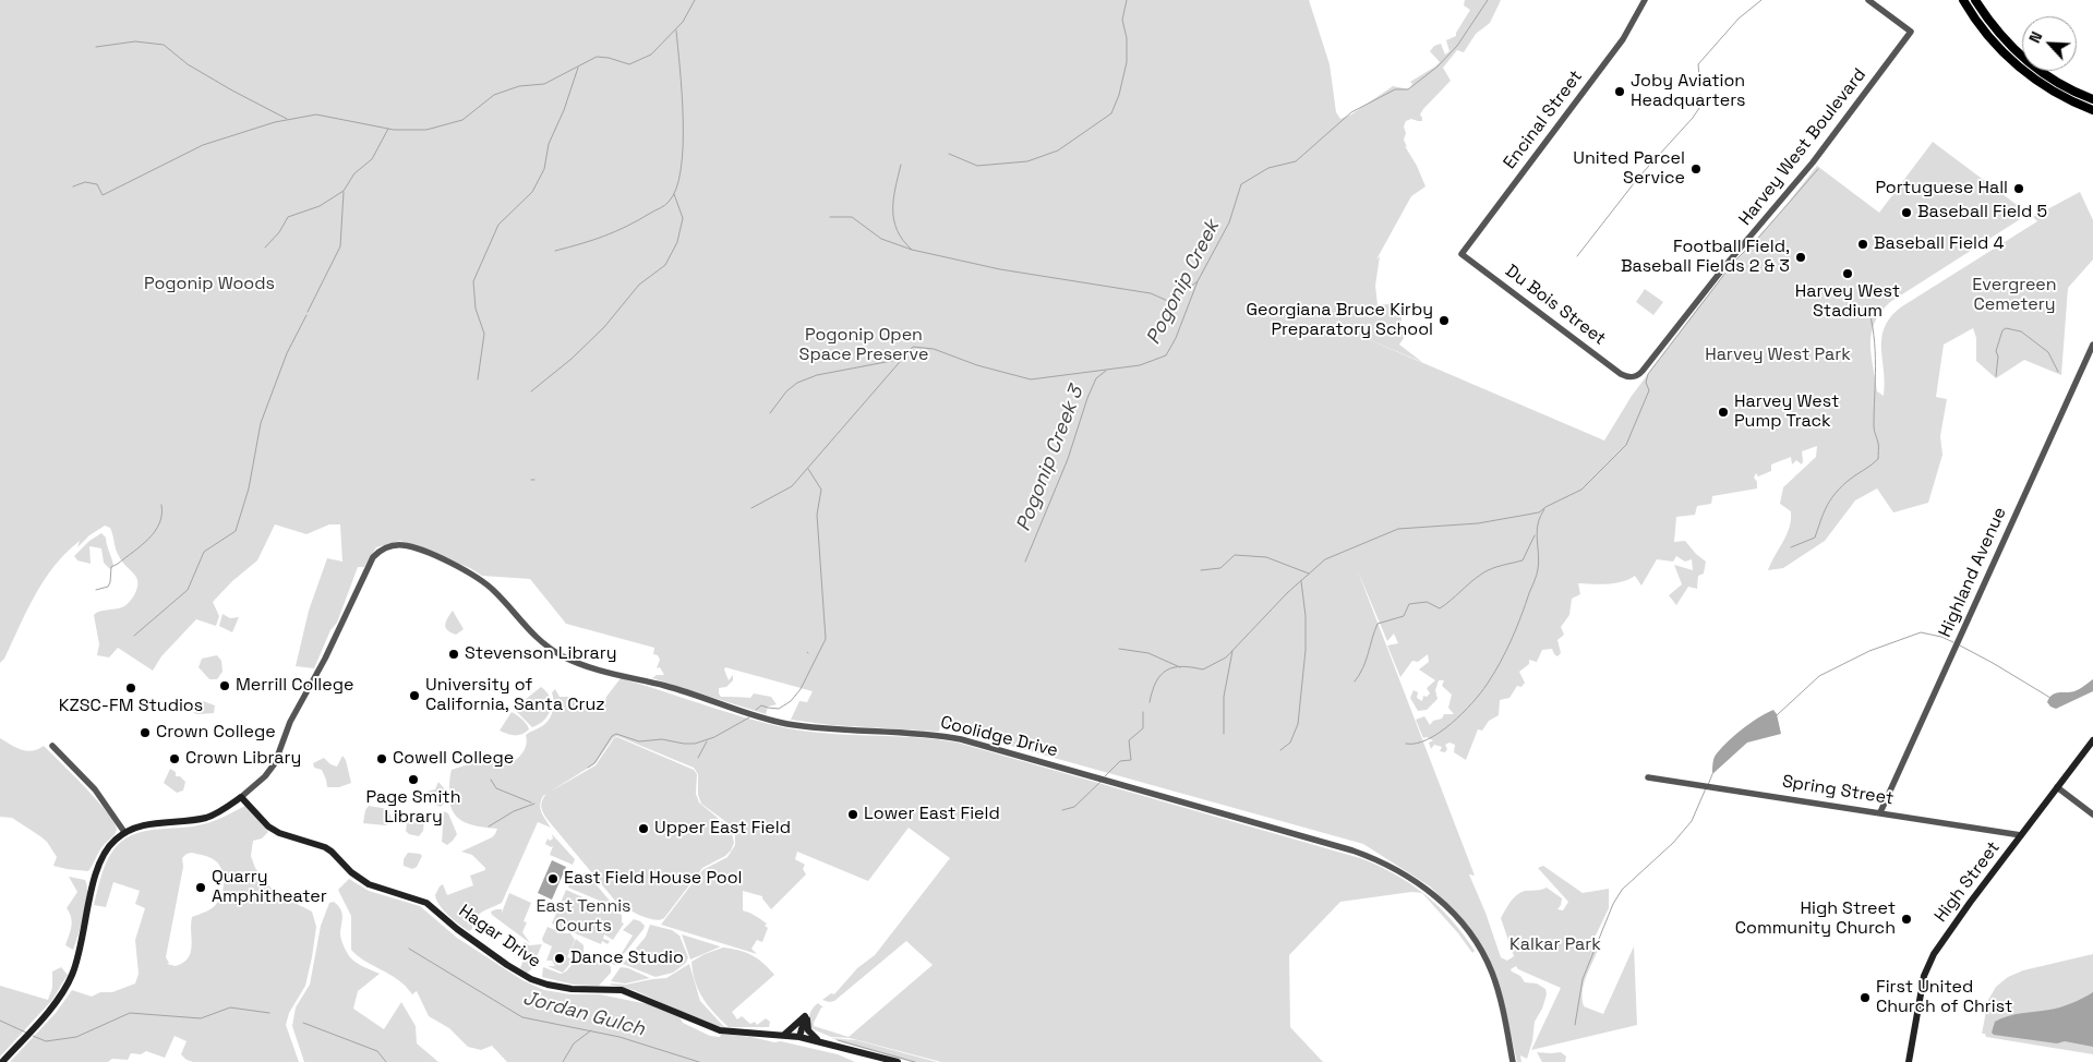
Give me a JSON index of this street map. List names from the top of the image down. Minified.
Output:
{"streets":{"main road":["High Street","Hagar Drive"],"street":["Encinal Street","Harvey West Boulevard","Du Bois Street","Highland Avenue","Coolidge Drive","Spring Street"]},"crossings":[["Encinal Street","Du Bois Street"],["Harvey West Boulevard","Du Bois Street"],["Highland Avenue","Spring Street"],["Coolidge Drive","Hagar Drive"],["Spring Street","High Street"]],"water":["Pogonip Creek","Pogonip Creek 3","Jordan Gulch"],"parks":["Pogonip Woods","Evergreen Cemetery","Pogonip Open Space Preserve","Harvey West Park","East Tennis Courts","Kalkar Park"],"places":["Joby Aviation Headquarters","United Parcel Service","Portuguese Hall","Baseball Field 5","Baseball Field 4","Football Field, Baseball Fields 2 & 3","Harvey West Stadium","Georgiana Bruce Kirby Preparatory School","Harvey West Pump Track","Stevenson Library","Merrill College","KZSC-FM Studios","University of California, Santa Cruz","Crown College","Crown Library","Cowell College","Page Smith Library","Lower East Field","Upper East Field","East Field House Pool","Quarry Amphitheater","High Street Community Church","Dance Studio","First United Church of Christ"],"north":"top left"}
